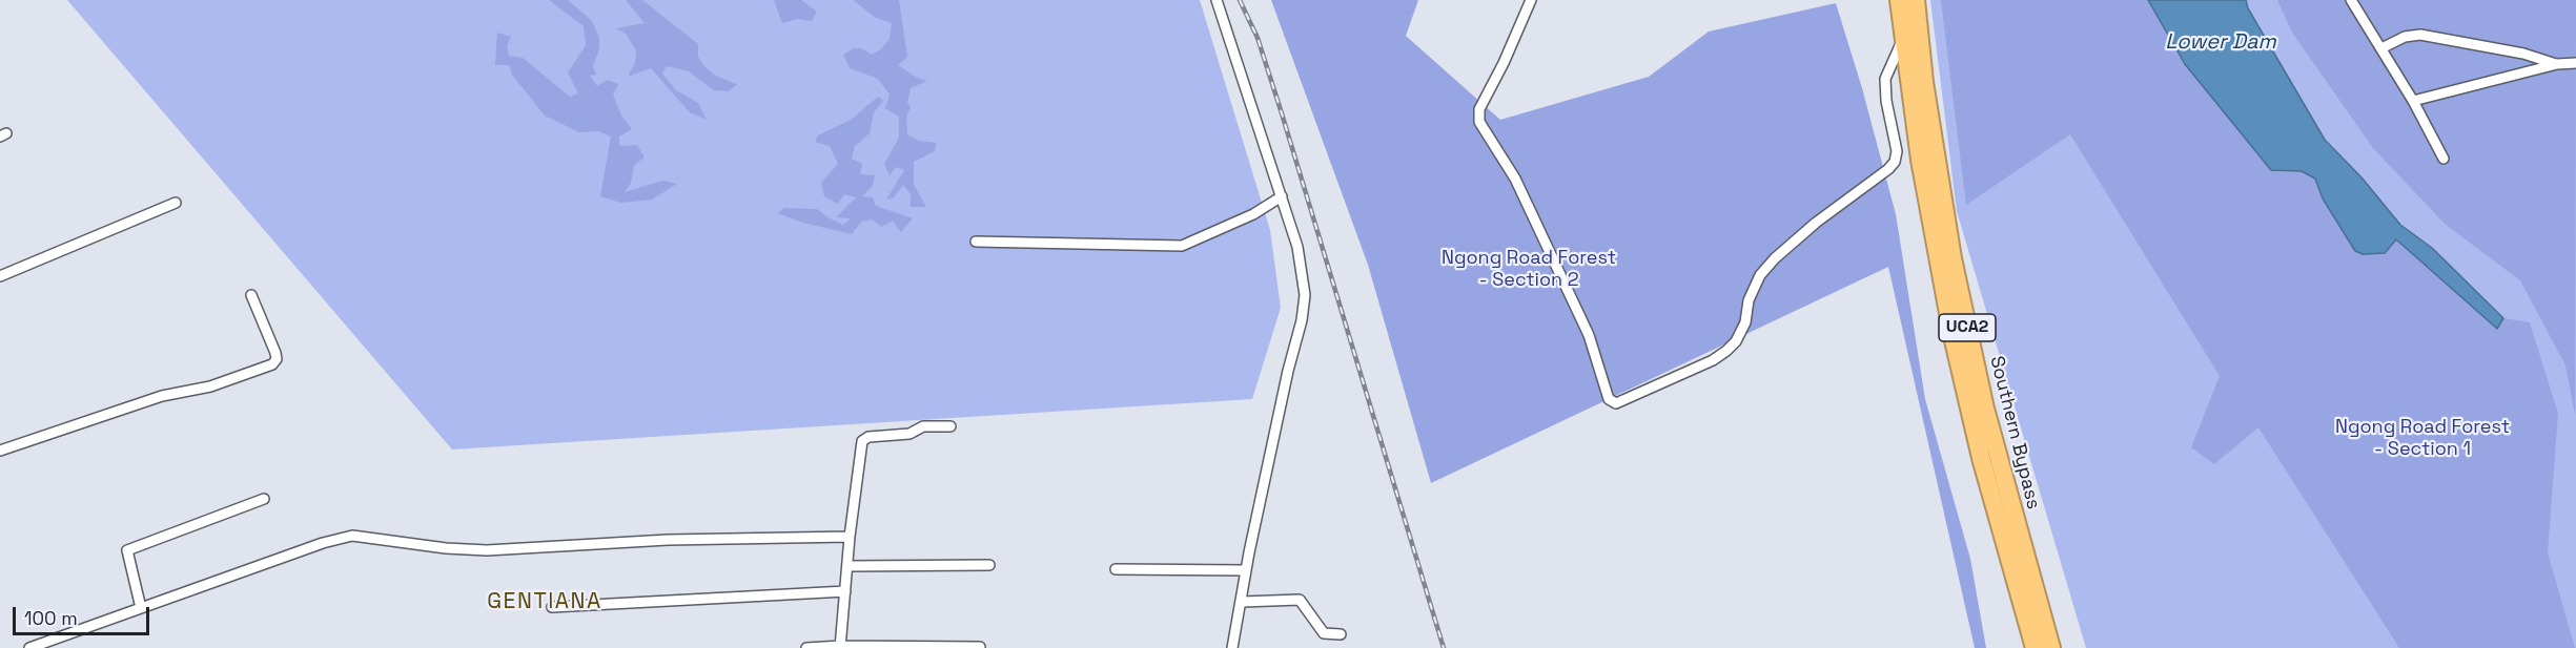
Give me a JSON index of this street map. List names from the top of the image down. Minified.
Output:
{"streets":{"highway":["UCA2","Southern Bypass"]},"districts":["GENTIANA"],"water":["Lower Dam"],"parks":["Ngong Road Forest - Section 2","Ngong Road Forest - Section 1"],"scale_bar":"100 m"}
